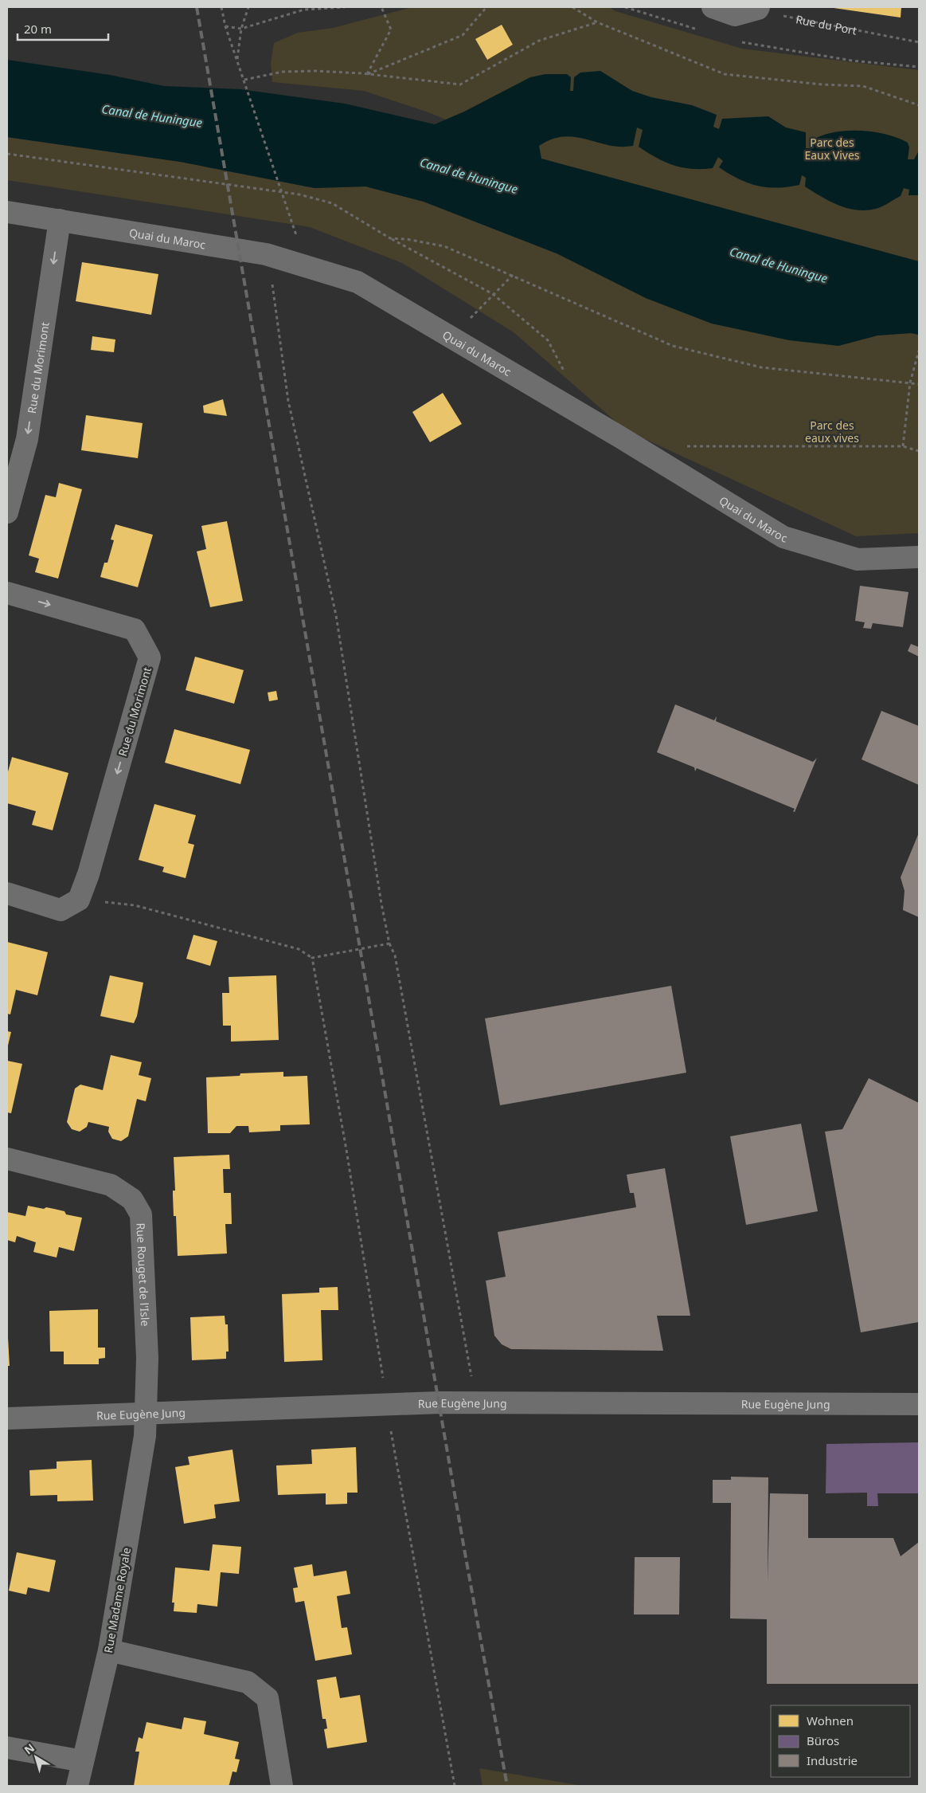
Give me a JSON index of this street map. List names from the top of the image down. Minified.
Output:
{"streets":{"street":["Quai du Maroc","Rue du Morimont","Rue Rouget de l'Isle","Rue Eugène Jung","Rue Madame Royale"],"path":["Rue du Port"]},"crossings":[["Quai du Maroc","Rue du Morimont"],["Rue Rouget de l'Isle","Rue Eugène Jung"],["Rue Rouget de l'Isle","Rue Madame Royale"],["Rue Eugène Jung","Rue Madame Royale"]],"one_way":["Rue du Morimont"],"water":["Canal de Huningue"],"parks":["Parc des Eaux Vives","Parc des eaux vives"],"legend":["Wohnen","Büros","Industrie"],"scale_bar":"20 m","north":"top left"}
